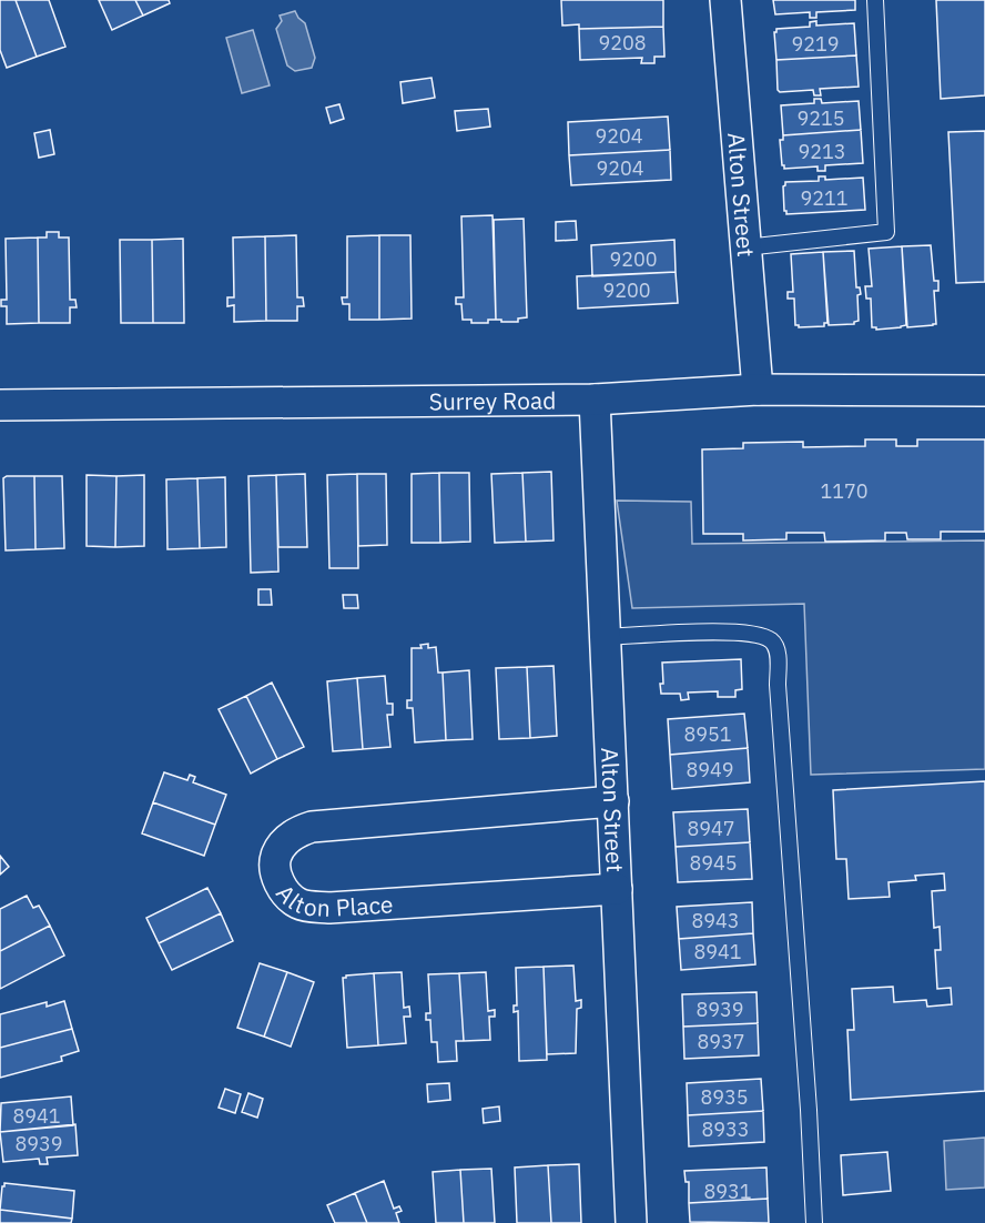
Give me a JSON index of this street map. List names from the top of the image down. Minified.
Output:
{"streets":{"street":["Alton Street","Surrey Road","Alton Place"]},"crossings":[["Alton Street","Surrey Road"],["Alton Street","Alton Place"]],"house_numbers":["9208","9219","9215","9204","9213","9204","9211","9200","9200","1170","8951","8949","8947","8945","8943","8941","8939","8937","8935","8941","8933","8939","8931"]}
